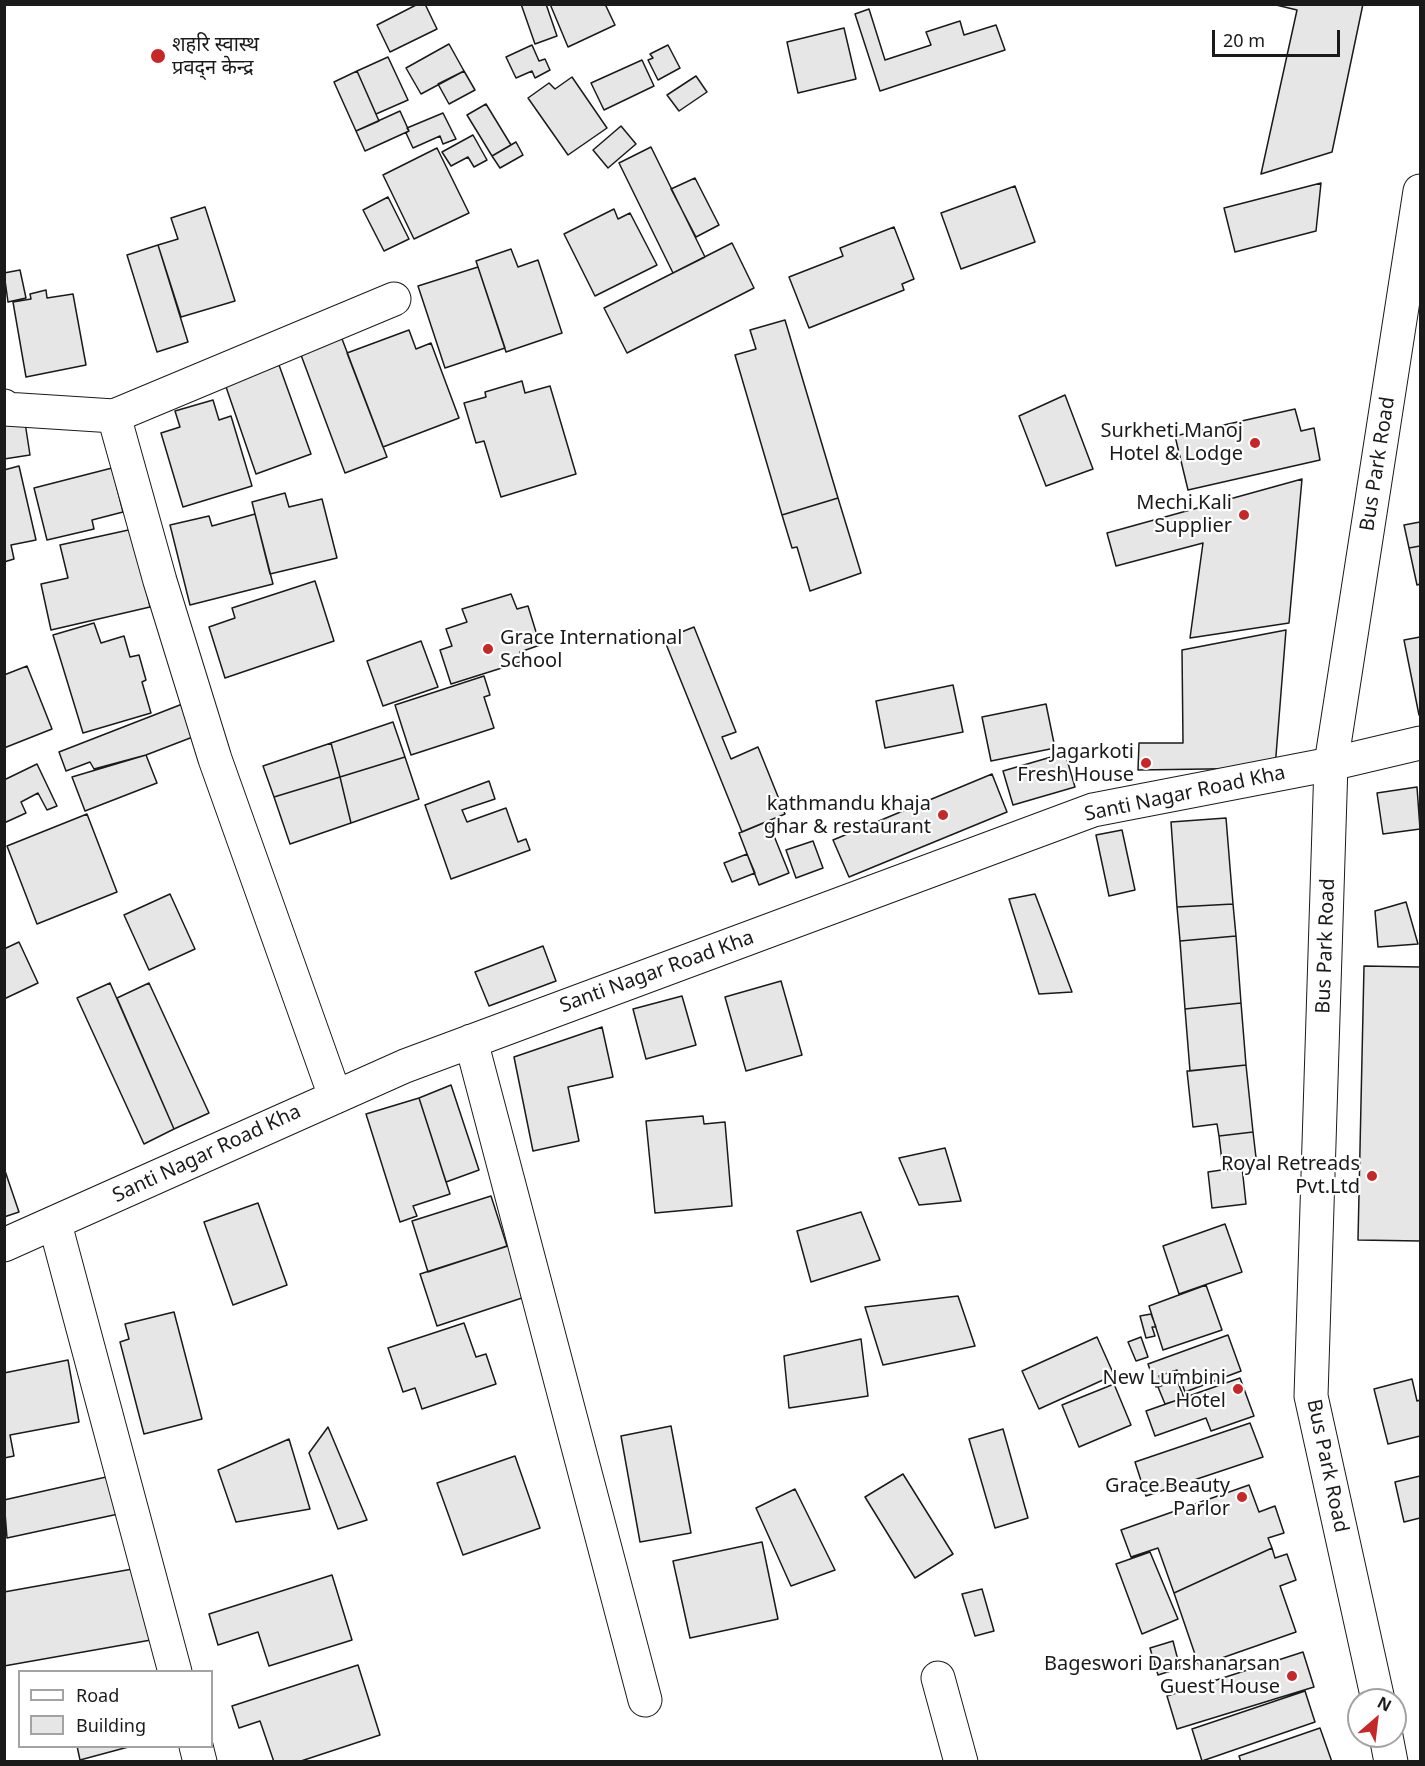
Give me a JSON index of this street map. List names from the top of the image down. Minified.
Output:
{"streets":{"street":["Bus Park Road","Santi Nagar Road Kha"]},"crossings":[["Bus Park Road","Santi Nagar Road Kha"]],"places":["शहरि स्वास्थ प्रवद्न केन्द्र","Surkheti Manoj Hotel & Lodge","Mechi Kali Supplier","Grace International School","Jagarkoti Fresh House","kathmandu khaja ghar & restaurant","Royal Retreads Pvt.Ltd","New Lumbini Hotel","Grace Beauty Parlor","Bageswori Darshanarsan Guest House"],"legend":["Road","Building"],"scale_bar":"20 m","north":"top right"}
